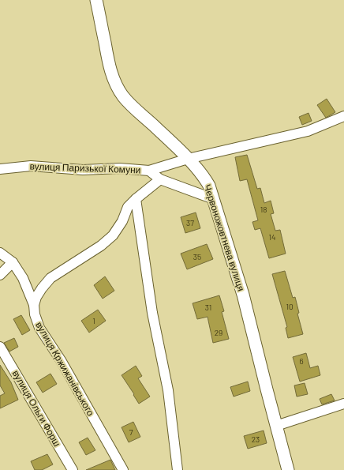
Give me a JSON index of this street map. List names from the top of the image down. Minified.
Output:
{"streets":{"street":["вулиця Паризької Комуни","Червоножовтнева вулиця","вулиця Кржижанівського","вулиця Ольги Форш"]},"crossings":[["вулиця Паризької Комуни","Червоножовтнева вулиця"]],"house_numbers":["18","37","14","35","10","31","1","29","6","7","23"]}
